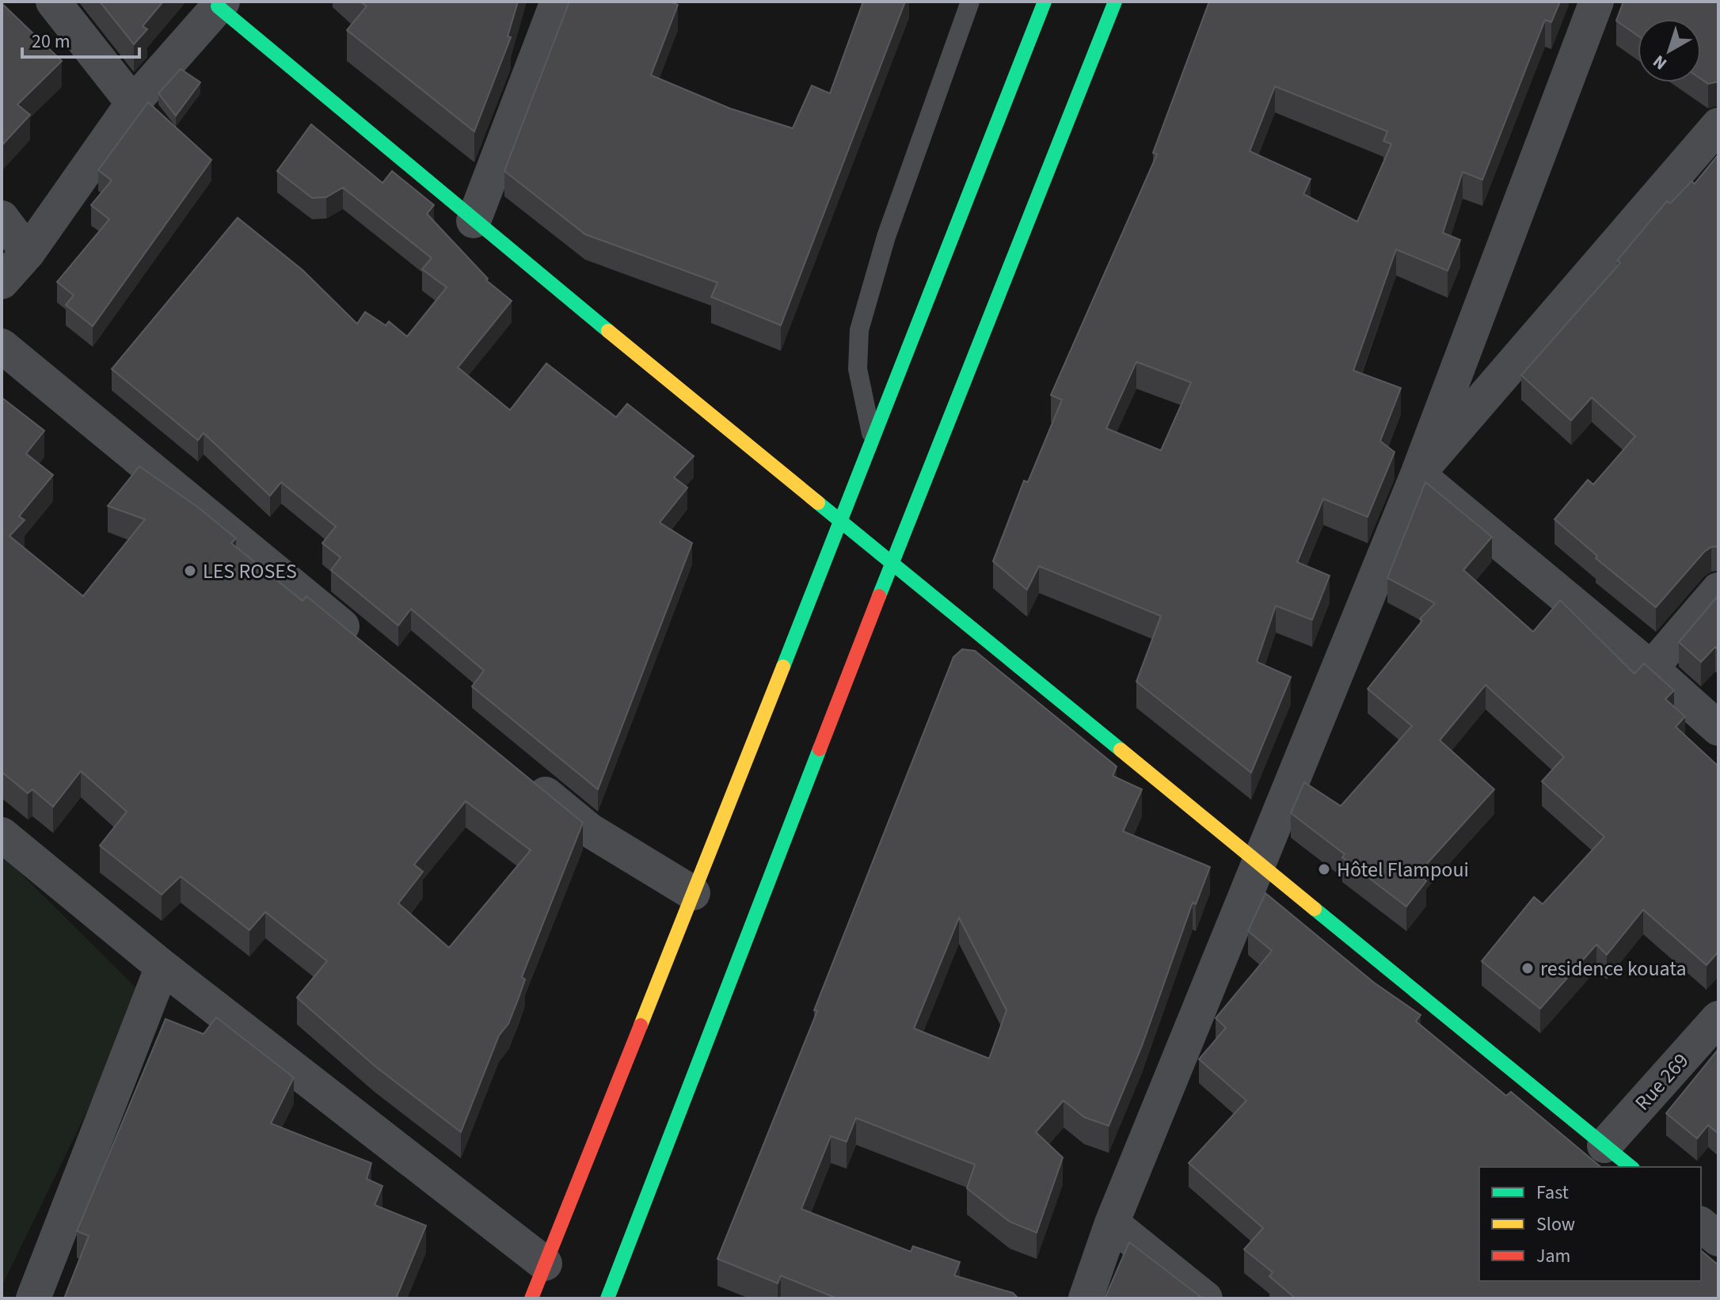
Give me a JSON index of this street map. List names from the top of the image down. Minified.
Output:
{"streets":{"street":["Rue 269"]},"places":["LES ROSES","Hôtel Flampoui","residence kouata"],"legend":["Fast","Slow","Jam"],"scale_bar":"20 m","north":"bottom left"}
